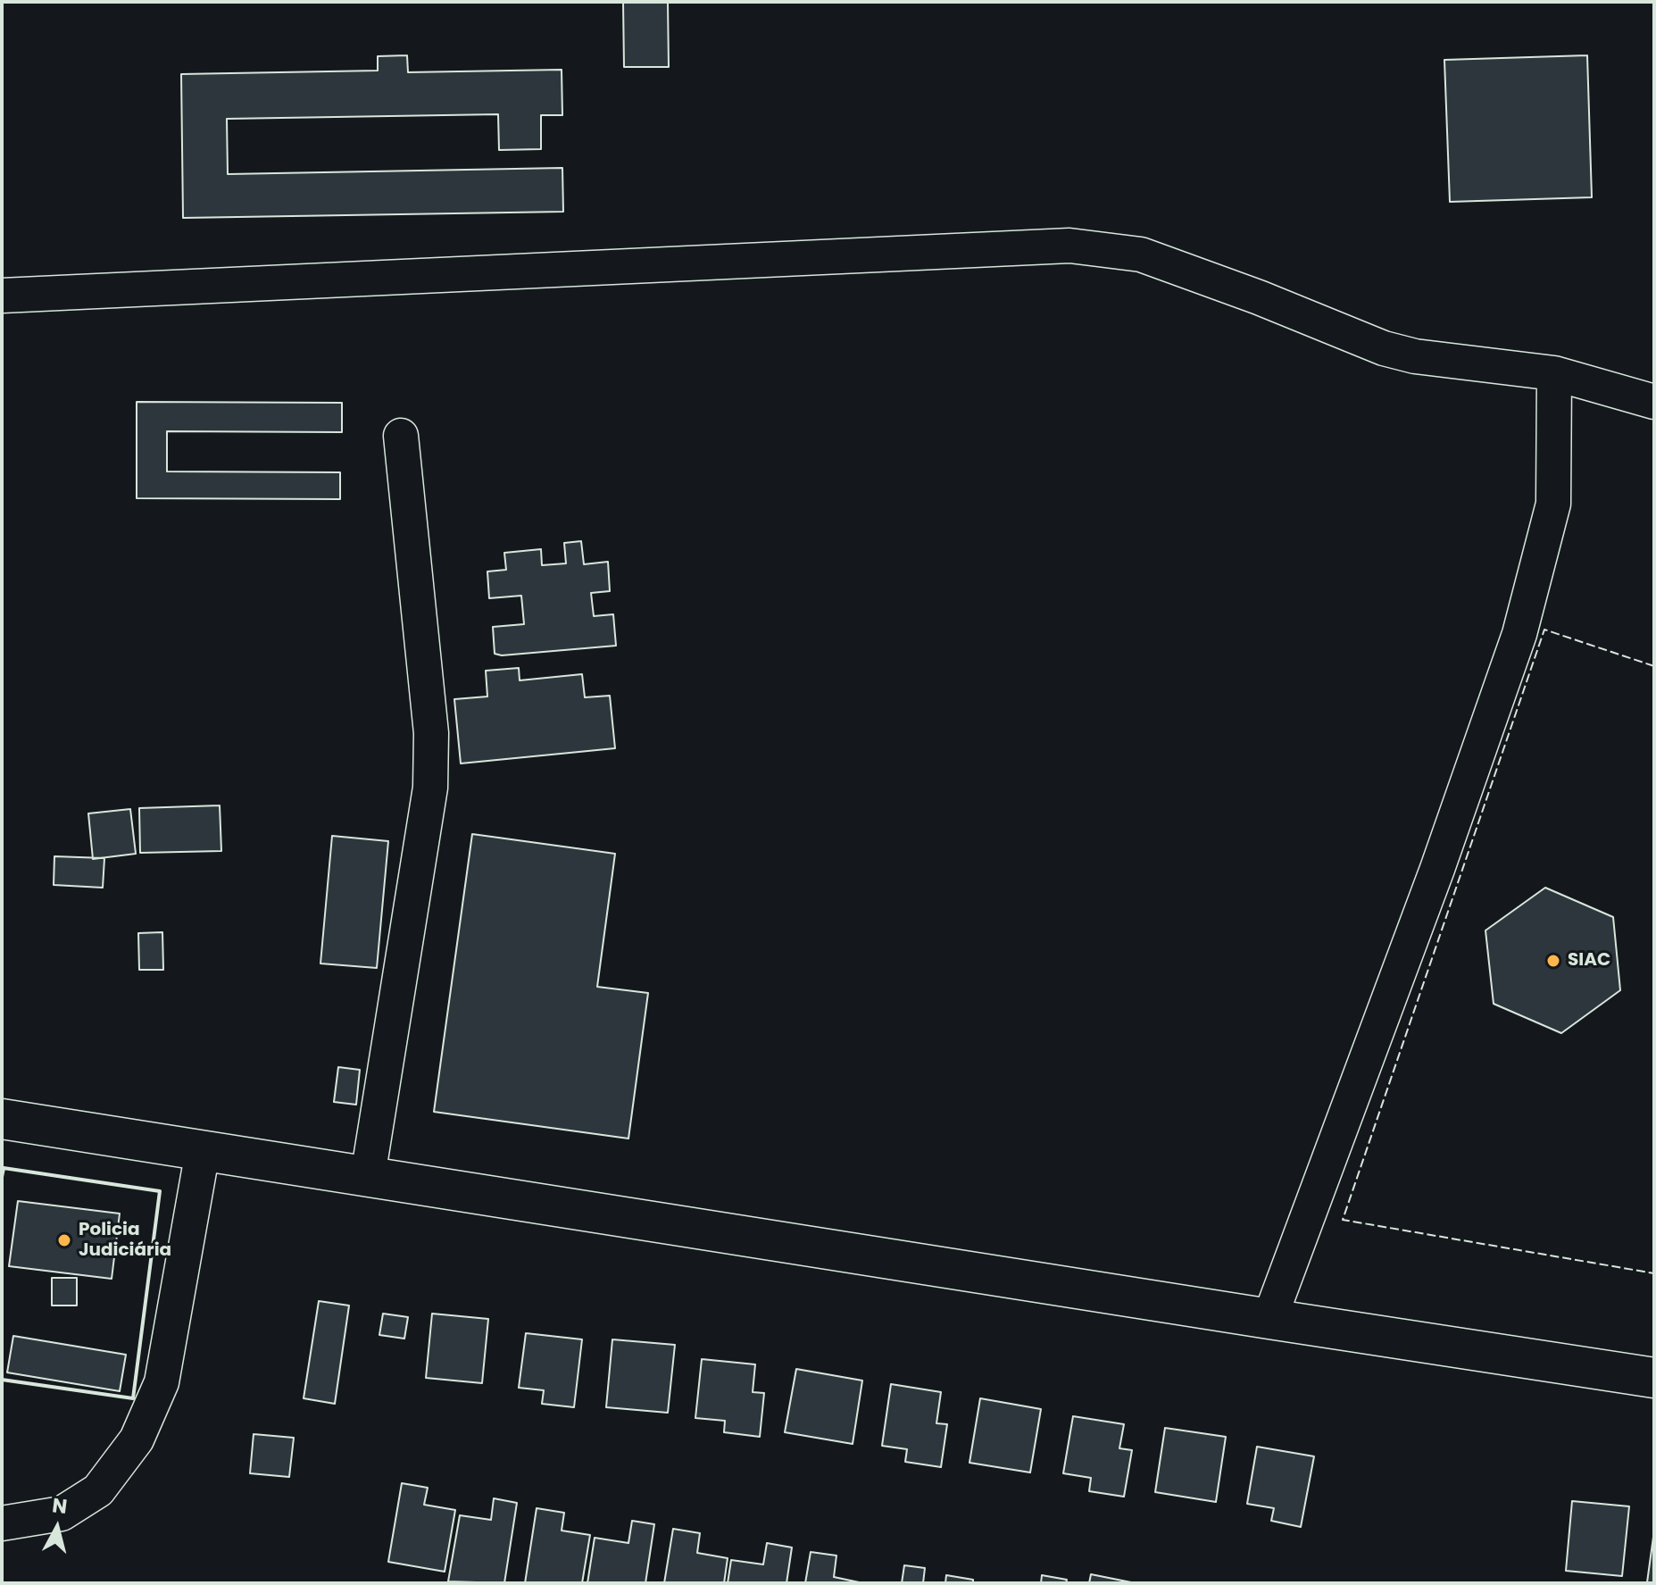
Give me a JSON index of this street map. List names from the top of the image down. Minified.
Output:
{"places":["SIAC","Policia Judiciária"],"north":"top"}
